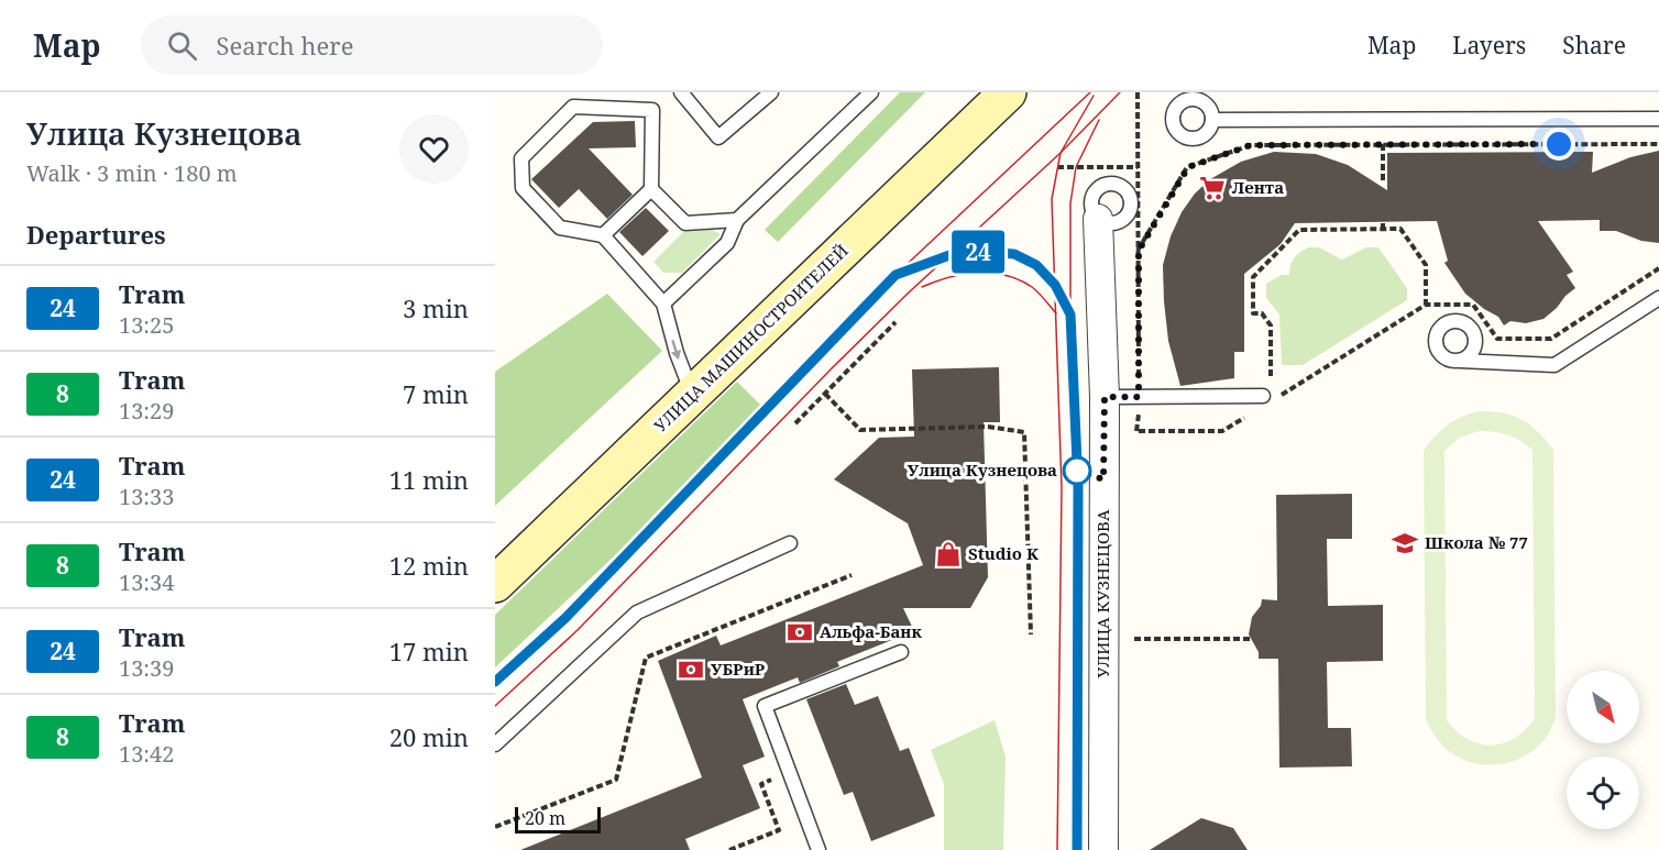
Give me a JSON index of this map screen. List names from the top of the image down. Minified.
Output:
{"streets":{"main road":["УЛИЦА МАШИНОСТРОИТЕЛЕЙ"],"street":["УЛИЦА КУЗНЕЦОВА"]},"places":{"supermarket":["Лента"],"other":["Улица Кузнецова"],"school or university":["Школа № 77"],"shop":["Studio K"],"bank":["Альфа-Банк","УБРиР"]},"lines":["tram line 24"],"scale_bar":"20 m","north":"bottom right","page":{"header":"Map","search":"Search here","nav":["Map","Layers","Share"],"heading":[["Улица Кузнецова","Walk · 3 min · 180 m"],"Departures"],"on_map":"24","list":[{"mark":"24","name":"Tram","note":"13:25","value":"3 min"},{"mark":"8","name":"Tram","note":"13:29","value":"7 min"},{"mark":"24","name":"Tram","note":"13:33","value":"11 min"},{"mark":"8","name":"Tram","note":"13:34","value":"12 min"},{"mark":"24","name":"Tram","note":"13:39","value":"17 min"},{"mark":"8","name":"Tram","note":"13:42","value":"20 min"}],"scale":"20 m"}}
